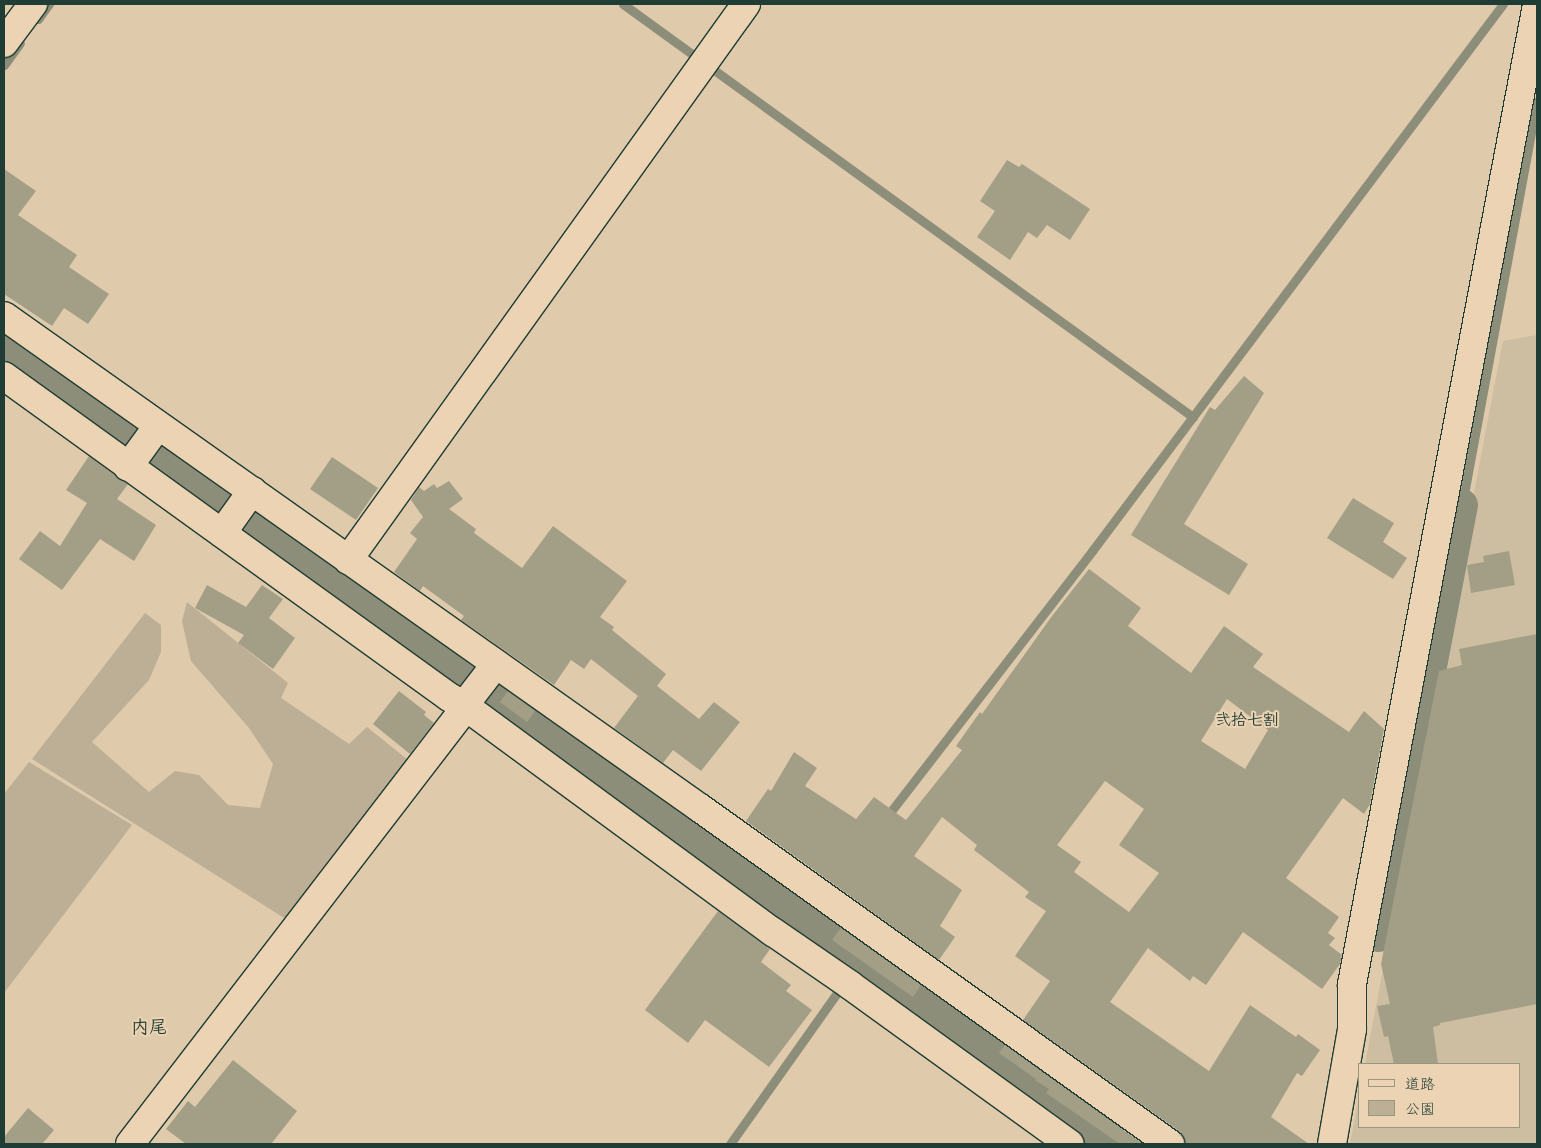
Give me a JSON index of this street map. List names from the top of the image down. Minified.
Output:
{"districts":["弐拾七割","内尾"],"legend":["道路","公園"]}
